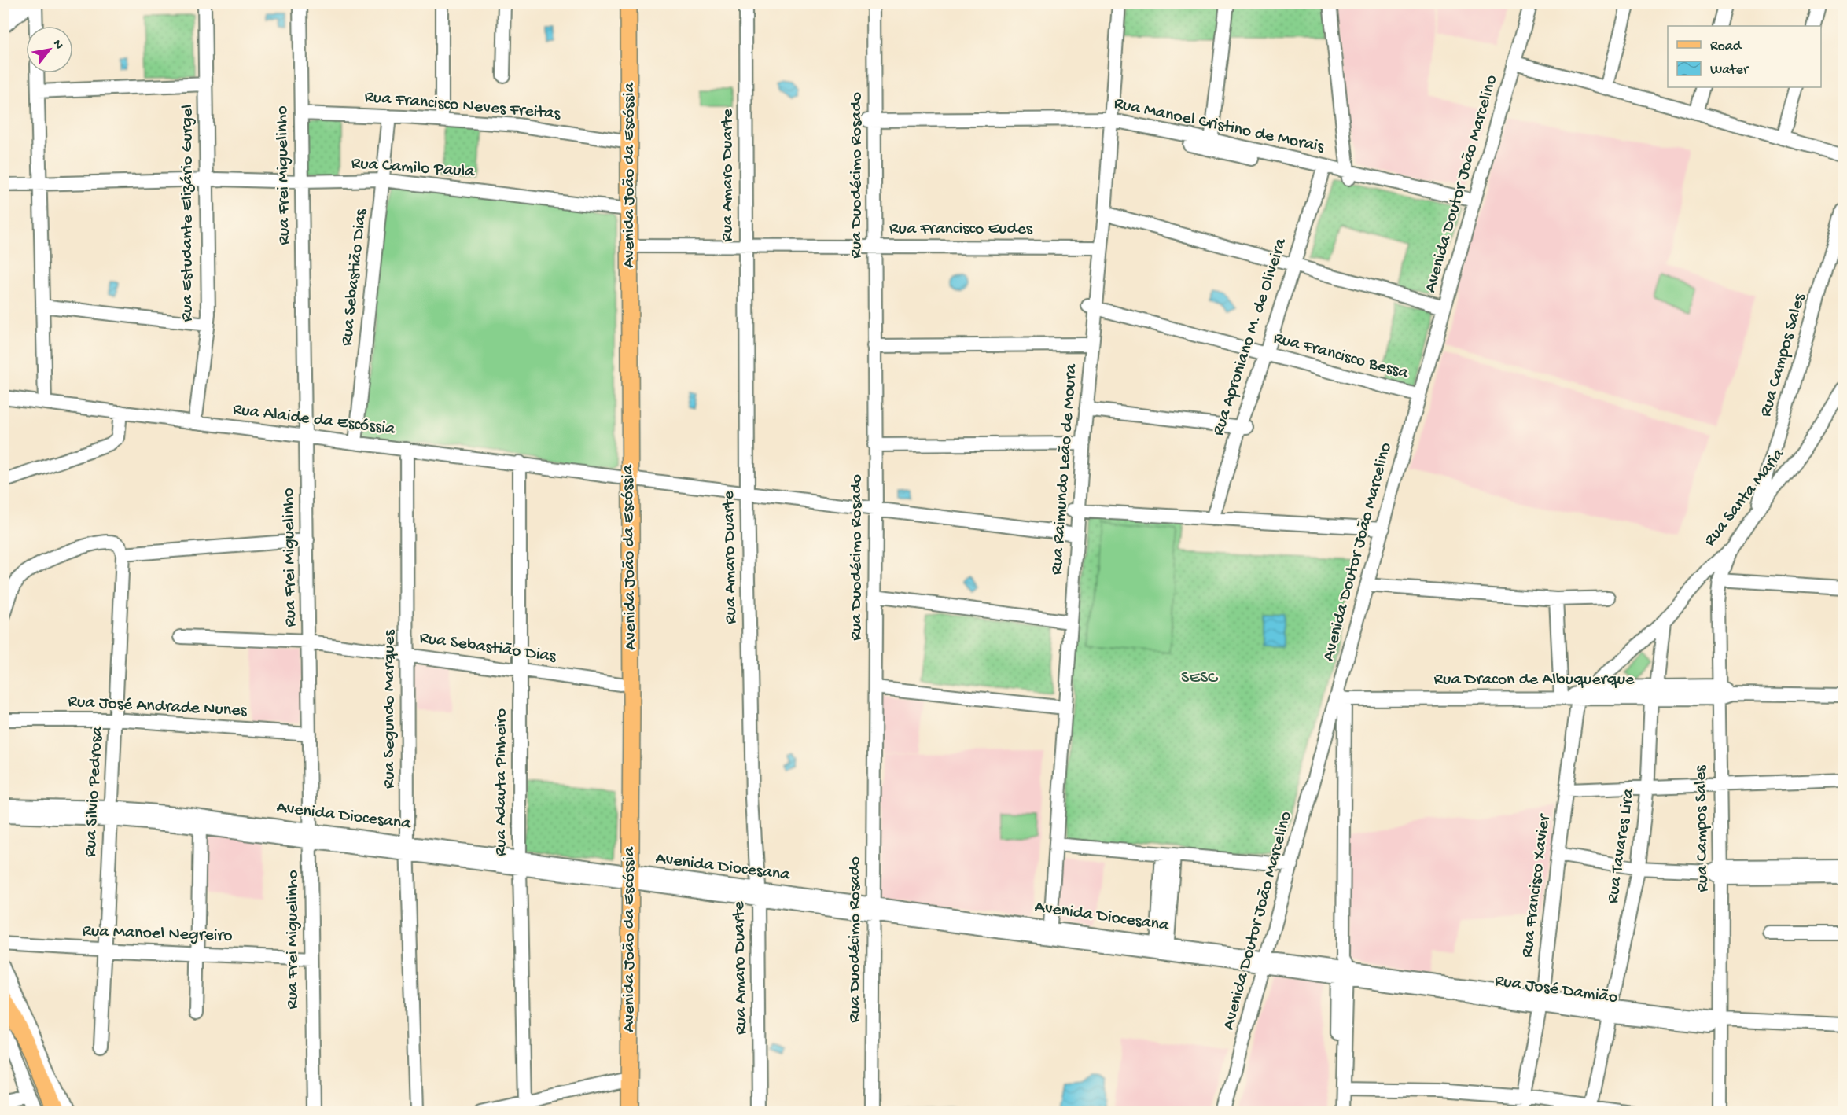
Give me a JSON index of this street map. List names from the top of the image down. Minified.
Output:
{"streets":{"main road":["Avenida João da Escóssia"],"street":["Rua Francisco Neves Freitas","Rua Manoel Cristino de Morais","Rua Camilo Paula","Rua Frei Miguelinho","Rua Amaro Duarte","Rua Duodécimo Rosado","Avenida Doutor João Marcelino","Rua Estudante Elizário Gurgel","Rua Francisco Eudes","Rua Sebastião Dias","Rua Aproniano M. de Oliveira","Rua Campos Sales","Rua Francisco Bessa","Rua Alaide da Escóssia","Rua Raimundo Leão de Moura","Rua Santa Maria","Rua Dracon de Albuquerque","Rua José Andrade Nunes","Rua Segundo Marques","Rua Adauta Pinheiro","Rua Silvio Pedrosa","Avenida Diocesana","Rua Tavares Lira","Rua Francisco Xavier","Rua Manoel Negreiro","Rua José Damião"]},"crossings":[["Rua Francisco Neves Freitas","Rua Frei Miguelinho"],["Rua Francisco Neves Freitas","Avenida João da Escóssia"],["Rua Francisco Neves Freitas","Rua Sebastião Dias"],["Rua Manoel Cristino de Morais","Rua Duodécimo Rosado"],["Rua Manoel Cristino de Morais","Avenida Doutor João Marcelino"],["Rua Manoel Cristino de Morais","Rua Aproniano M. de Oliveira"],["Rua Manoel Cristino de Morais","Rua Raimundo Leão de Moura"],["Rua Camilo Paula","Rua Frei Miguelinho"],["Rua Camilo Paula","Avenida João da Escóssia"],["Rua Camilo Paula","Rua Estudante Elizário Gurgel"],["Rua Camilo Paula","Rua Sebastião Dias"],["Rua Frei Miguelinho","Rua Sebastião Dias"],["Rua Frei Miguelinho","Rua Alaide da Escóssia"],["Rua Frei Miguelinho","Rua José Andrade Nunes"],["Rua Frei Miguelinho","Avenida Diocesana"],["Rua Frei Miguelinho","Rua Manoel Negreiro"],["Avenida João da Escóssia","Rua Francisco Eudes"],["Avenida João da Escóssia","Rua Sebastião Dias"],["Avenida João da Escóssia","Rua Alaide da Escóssia"],["Avenida João da Escóssia","Avenida Diocesana"],["Rua Amaro Duarte","Rua Francisco Eudes"],["Rua Amaro Duarte","Rua Alaide da Escóssia"],["Rua Amaro Duarte","Avenida Diocesana"],["Rua Duodécimo Rosado","Rua Francisco Eudes"],["Rua Duodécimo Rosado","Rua Alaide da Escóssia"],["Rua Duodécimo Rosado","Avenida Diocesana"],["Avenida Doutor João Marcelino","Rua Francisco Bessa"],["Avenida Doutor João Marcelino","Rua Dracon de Albuquerque"],["Avenida Doutor João Marcelino","Avenida Diocesana"],["Avenida Doutor João Marcelino","Rua José Damião"],["Rua Estudante Elizário Gurgel","Rua Alaide da Escóssia"],["Rua Francisco Eudes","Rua Raimundo Leão de Moura"],["Rua Sebastião Dias","Rua Alaide da Escóssia"],["Rua Sebastião Dias","Rua Segundo Marques"],["Rua Sebastião Dias","Rua Adauta Pinheiro"],["Rua Aproniano M. de Oliveira","Rua Francisco Bessa"],["Rua Campos Sales","Rua Santa Maria"],["Rua Campos Sales","Rua Dracon de Albuquerque"],["Rua Campos Sales","Rua José Damião"],["Rua Francisco Bessa","Rua Raimundo Leão de Moura"],["Rua Alaide da Escóssia","Rua Raimundo Leão de Moura"],["Rua Alaide da Escóssia","Rua Segundo Marques"],["Rua Alaide da Escóssia","Rua Adauta Pinheiro"],["Rua Raimundo Leão de Moura","Avenida Diocesana"],["Rua Santa Maria","Rua Dracon de Albuquerque"],["Rua Santa Maria","Rua Francisco Xavier"],["Rua Dracon de Albuquerque","Rua Tavares Lira"],["Rua Dracon de Albuquerque","Rua Francisco Xavier"],["Rua José Andrade Nunes","Rua Silvio Pedrosa"],["Rua Segundo Marques","Avenida Diocesana"],["Rua Adauta Pinheiro","Avenida Diocesana"],["Rua Silvio Pedrosa","Avenida Diocesana"],["Rua Silvio Pedrosa","Rua Manoel Negreiro"],["Avenida Diocesana","Rua José Damião"],["Rua Tavares Lira","Rua José Damião"],["Rua Francisco Xavier","Rua José Damião"]],"parks":["SESC"],"legend":["Road","Water"],"north":"top right"}
